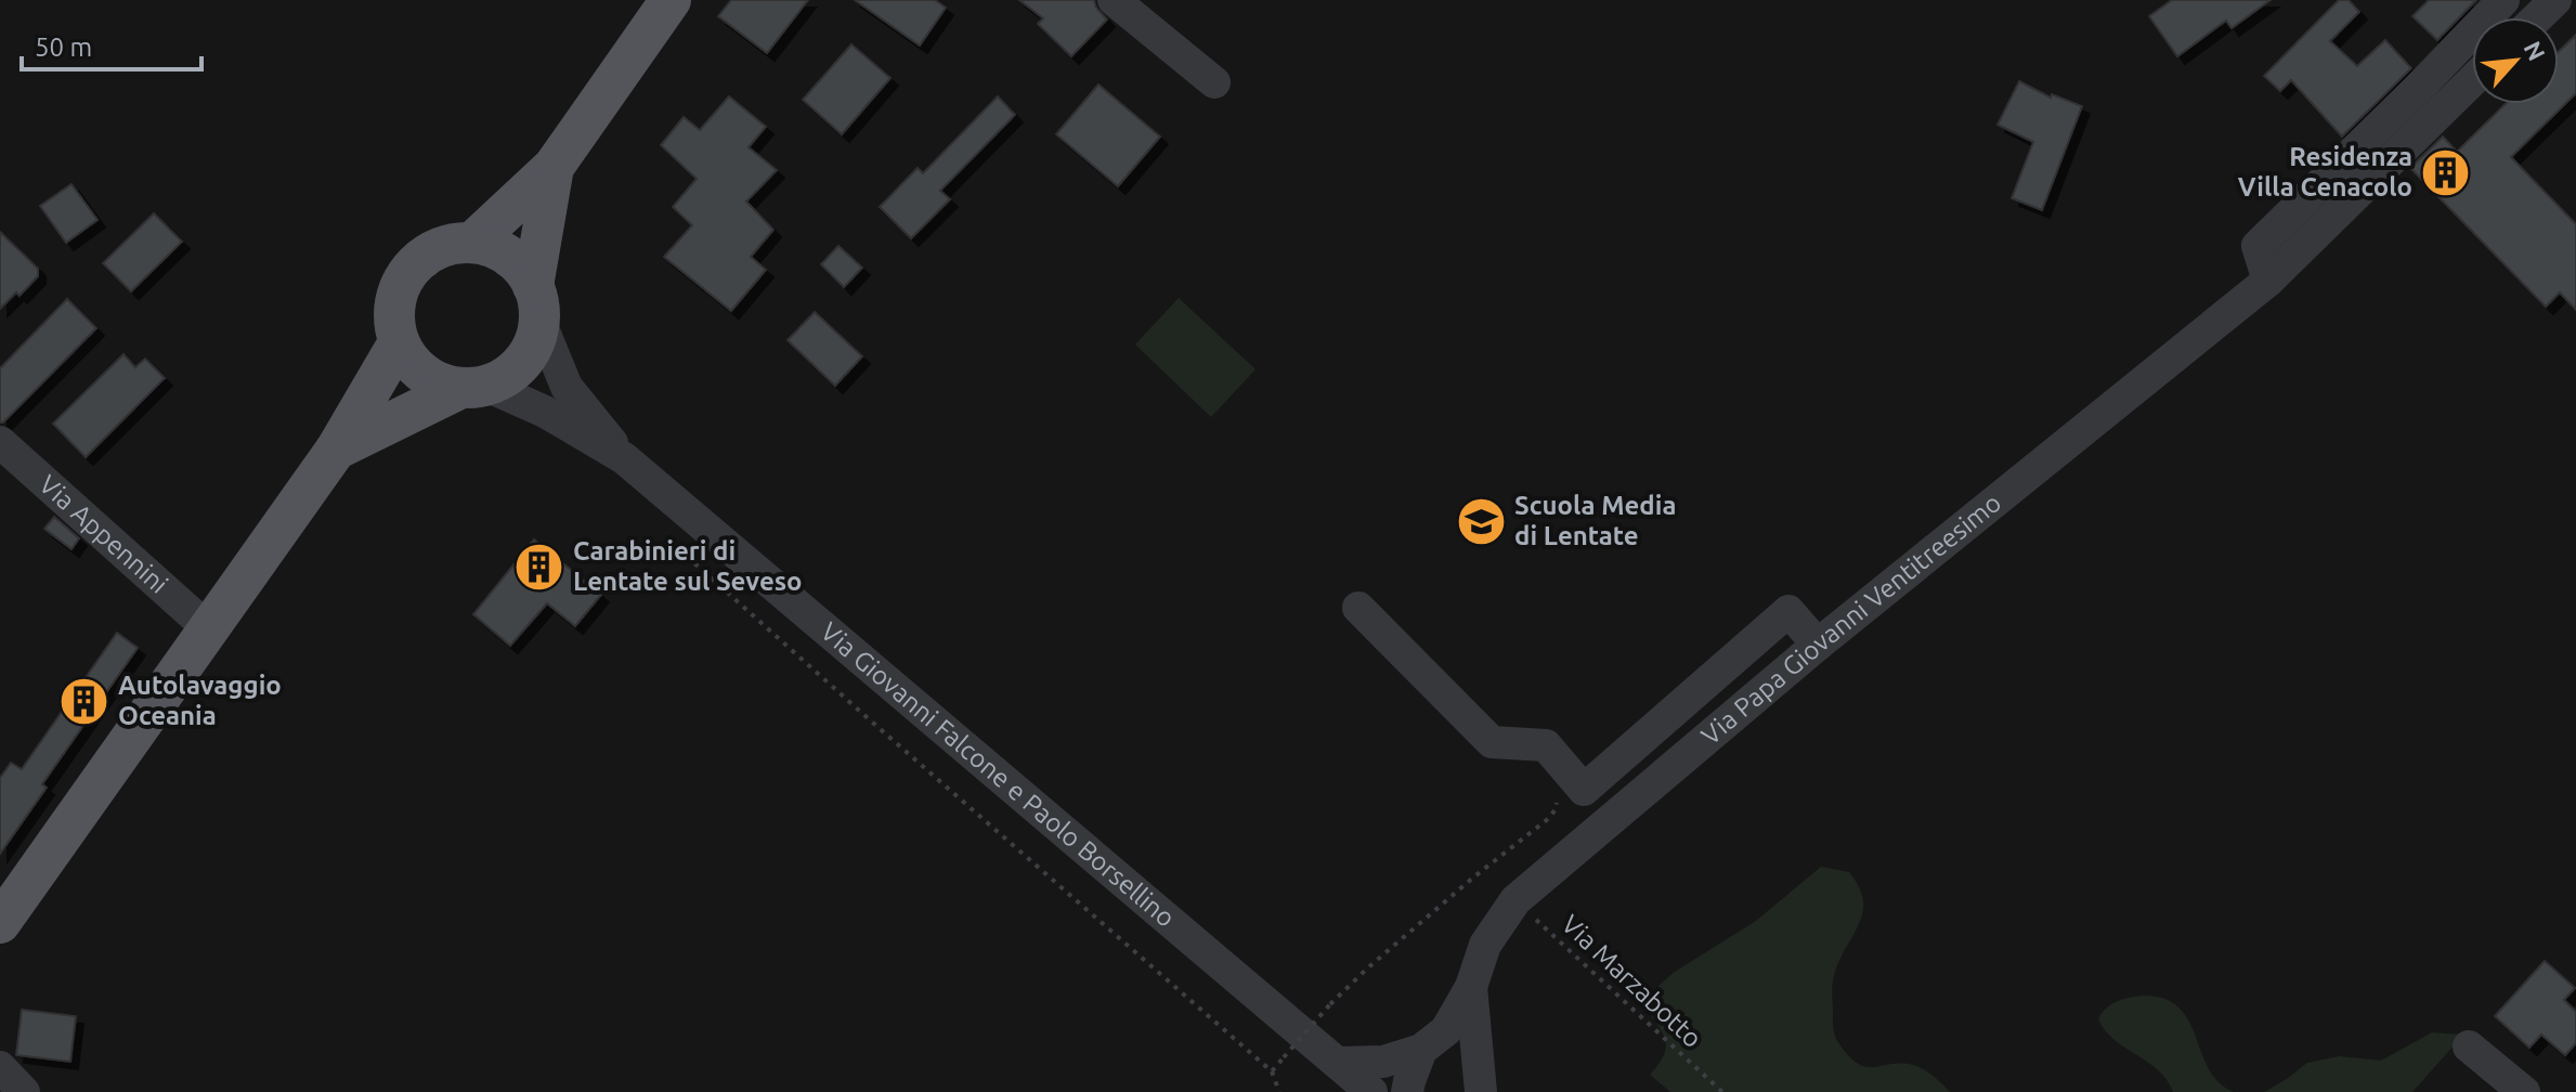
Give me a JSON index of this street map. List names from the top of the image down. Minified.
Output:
{"streets":{"street":["Via Appennini","Via Papa Giovanni Ventitreesimo","Via Giovanni Falcone e Paolo Borsellino"],"path":["Via Marzabotto"]},"crossings":[["Via Papa Giovanni Ventitreesimo","Via Giovanni Falcone e Paolo Borsellino"],["Via Papa Giovanni Ventitreesimo","Via Marzabotto"]],"places":{"building":["Residenza Villa Cenacolo","Carabinieri di Lentate sul Seveso","Autolavaggio Oceania"],"school or university":["Scuola Media di Lentate"]},"scale_bar":"50 m","north":"top right"}
